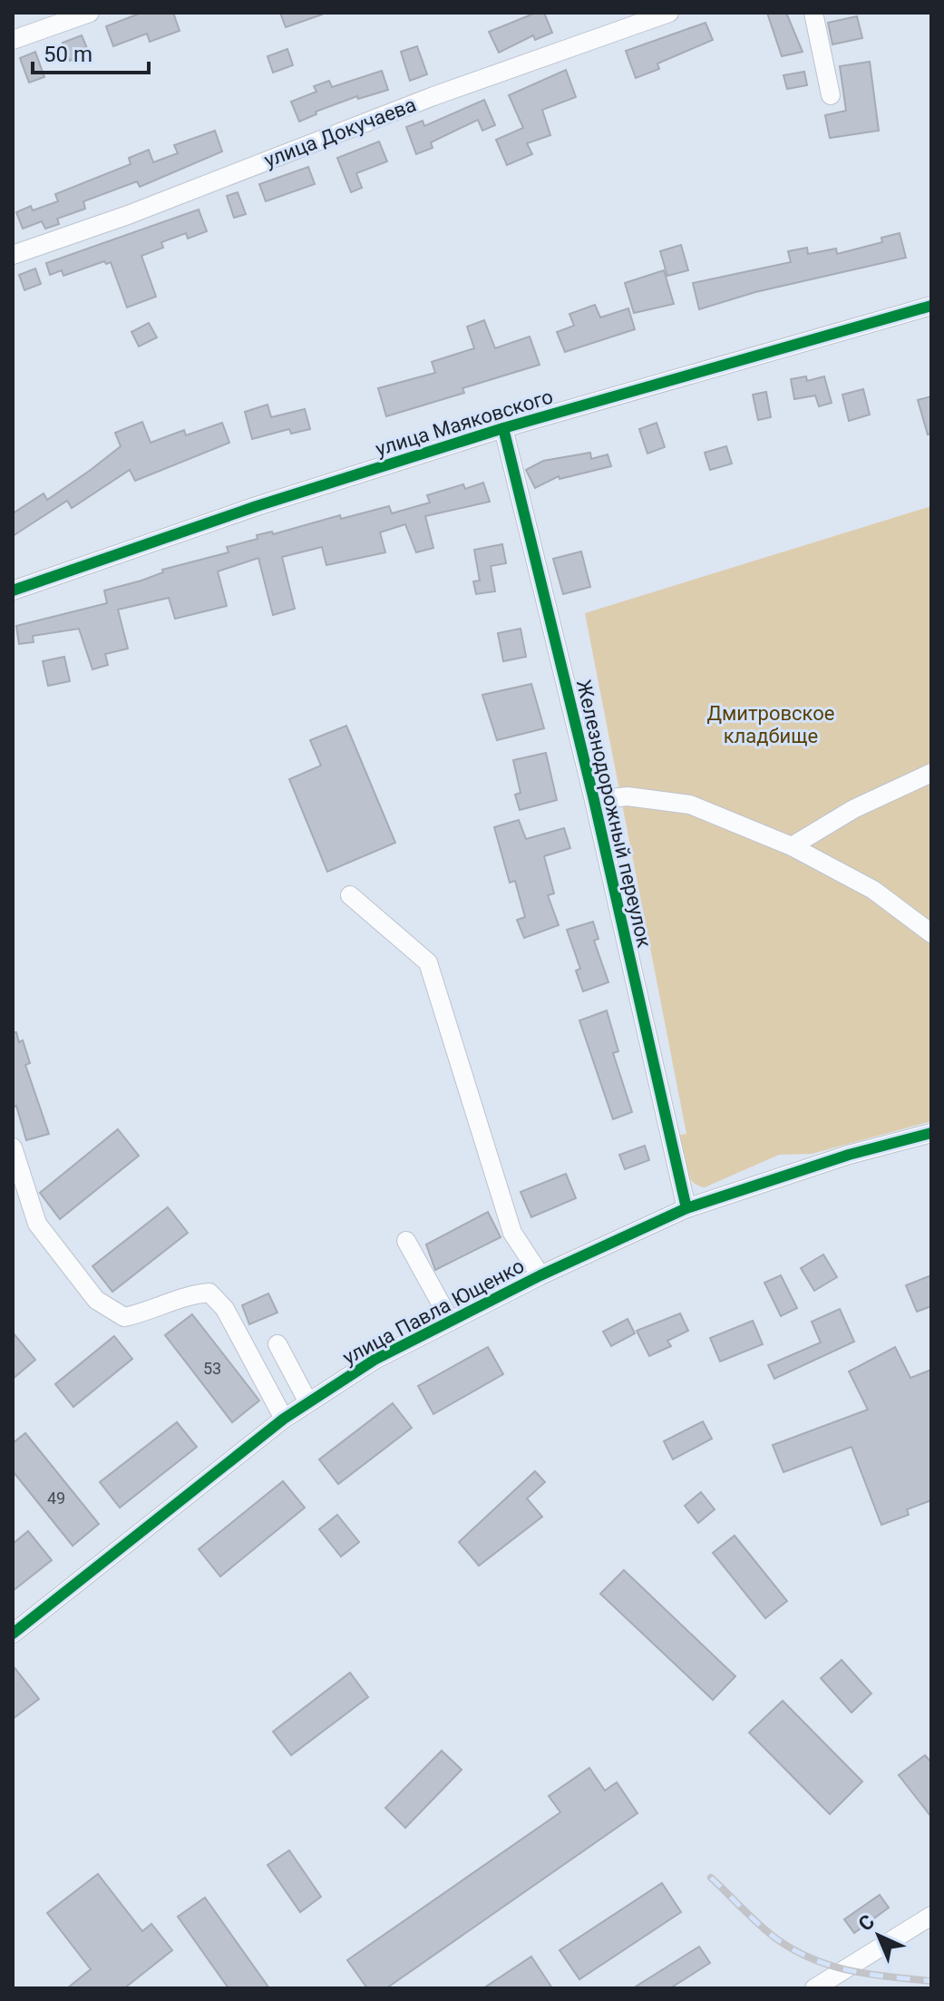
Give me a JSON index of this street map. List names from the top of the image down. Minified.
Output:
{"streets":{"street":["улица Докучаева","улица Маяковского","Железнодорожный переулок","улица Павла Ющенко"]},"crossings":[["улица Маяковского","Железнодорожный переулок"],["Железнодорожный переулок","улица Павла Ющенко"]],"parks":["Дмитровское кладбище"],"house_numbers":["53","49"],"scale_bar":"50 m","north":"top left"}
